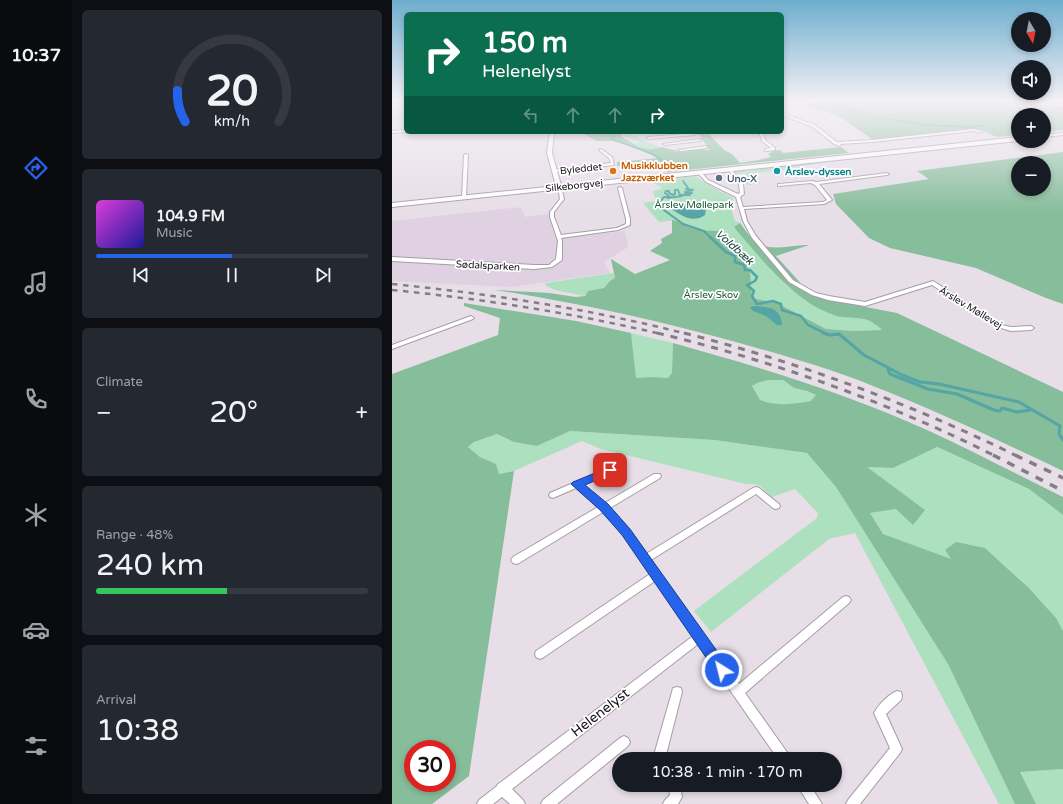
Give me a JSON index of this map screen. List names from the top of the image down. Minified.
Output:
{"streets":{"main road":["Byleddet","Silkeborgvej"],"street":["Sødalsparken","Årslev Møllevej","Helenelyst"]},"crossings":[["Byleddet","Silkeborgvej"],["Silkeborgvej","Årslev Møllevej"]],"water":["Voldbæk"],"parks":["Årslev Møllepark","Årslev Skov"],"places":["Musikklubben Jazzværket","Årslev-dyssen","Uno-X"],"north":"bottom","page":{"tabs":"10:37","map_buttons":["+","−"],"turn":["150 m","Helenelyst"],"song":["104.9 FM","Music"],"tile":["Climate",["Range · 48%","240 km"],["Arrival","10:38"]],"heat":["−","20°","+"],"limit":"30","trip":"10:38 · 1 min · 170 m","gauge":["20","km/h"]}}
